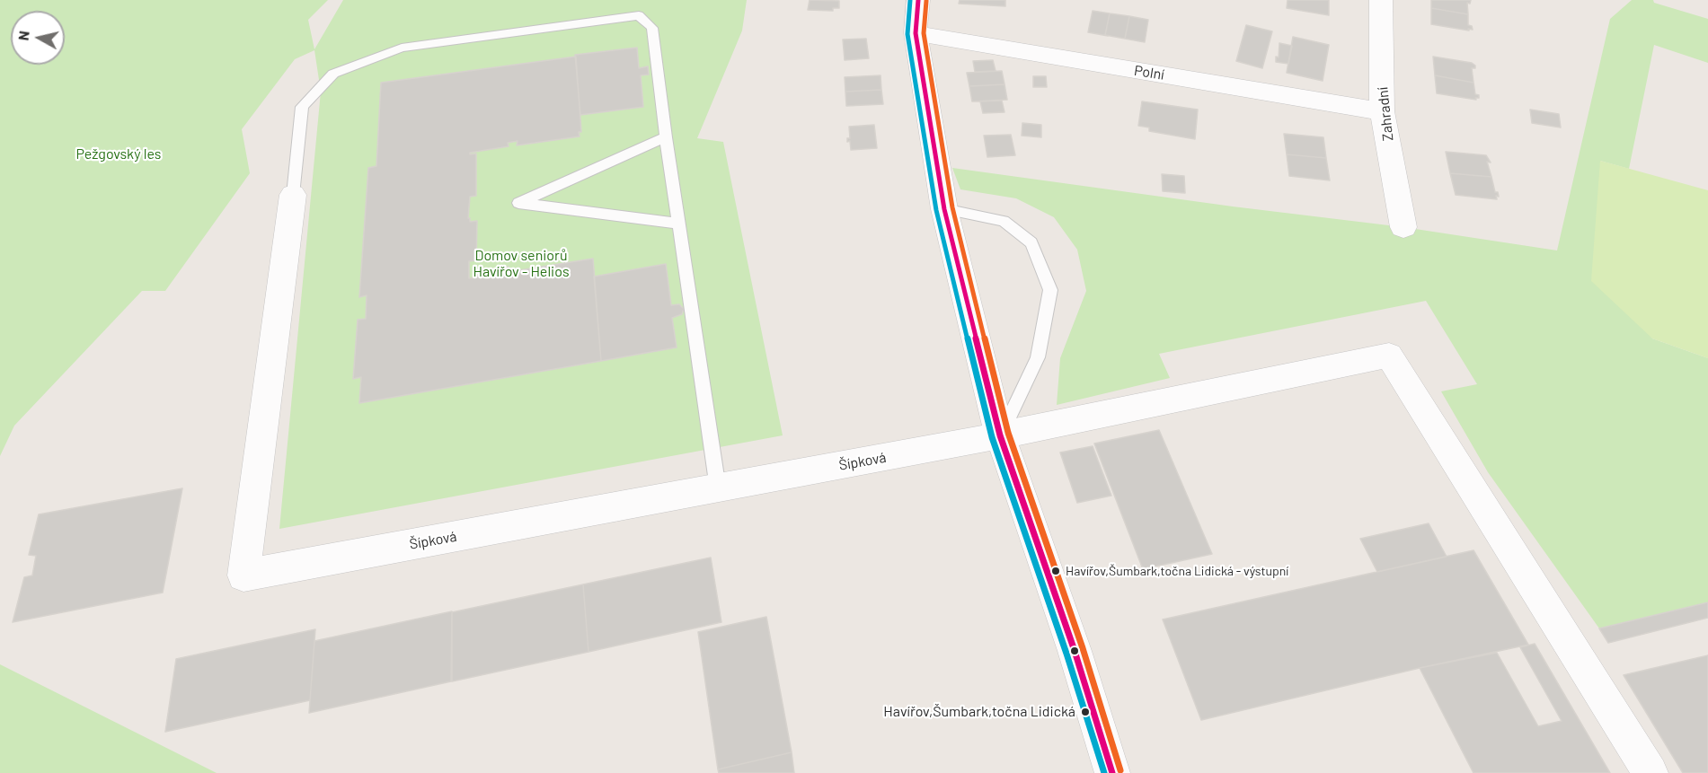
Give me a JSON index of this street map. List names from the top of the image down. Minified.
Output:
{"streets":{"street":["Polní","Zahradní","Šípková"]},"crossings":[["Polní","Zahradní"]],"parks":["Pežgovský les","Domov seniorů Havířov - Helios"],"places":["Havířov,Šumbark,točna Lidická - výstupní","Havířov,Šumbark,točna Lidická"],"north":"left"}
